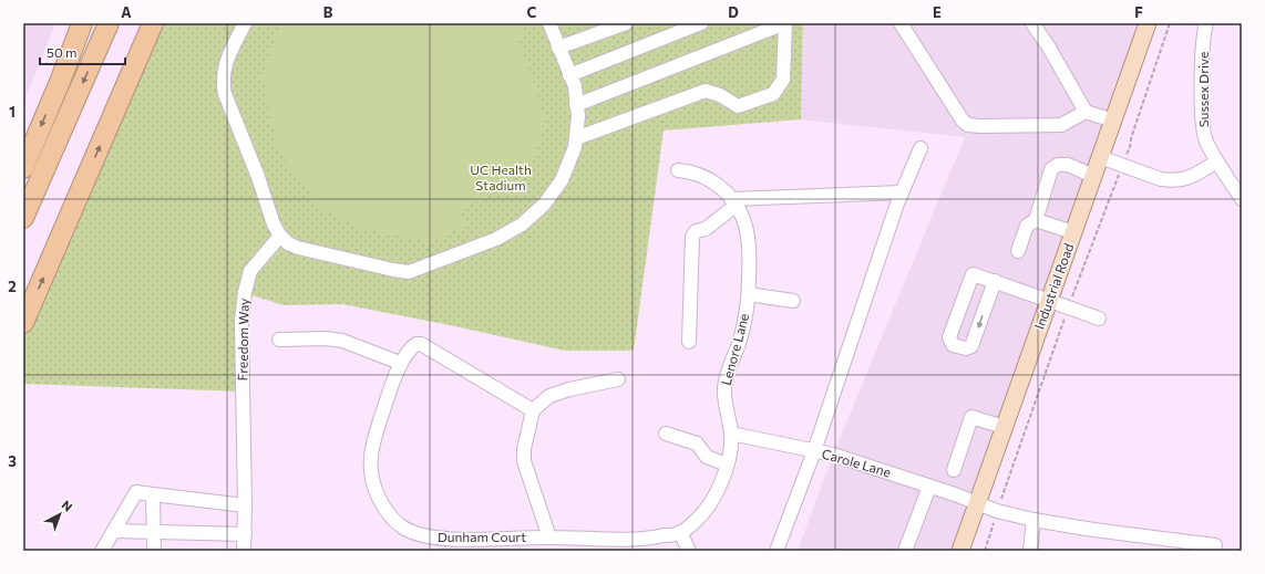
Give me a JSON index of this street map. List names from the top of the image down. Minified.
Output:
{"streets":{"main road":["Industrial Road"],"street":["Sussex Drive","Freedom Way","Lenore Lane","Carole Lane","Dunham Court"]},"crossings":[["Industrial Road","Carole Lane"],["Lenore Lane","Carole Lane"],["Lenore Lane","Dunham Court"],["Carole Lane","Dunham Court"]],"parks":["UC Health Stadium"],"scale_bar":"50 m","north":"top right","grid":{"columns":["A","B","C","D","E","F"],"rows":["1","2","3"]}}
